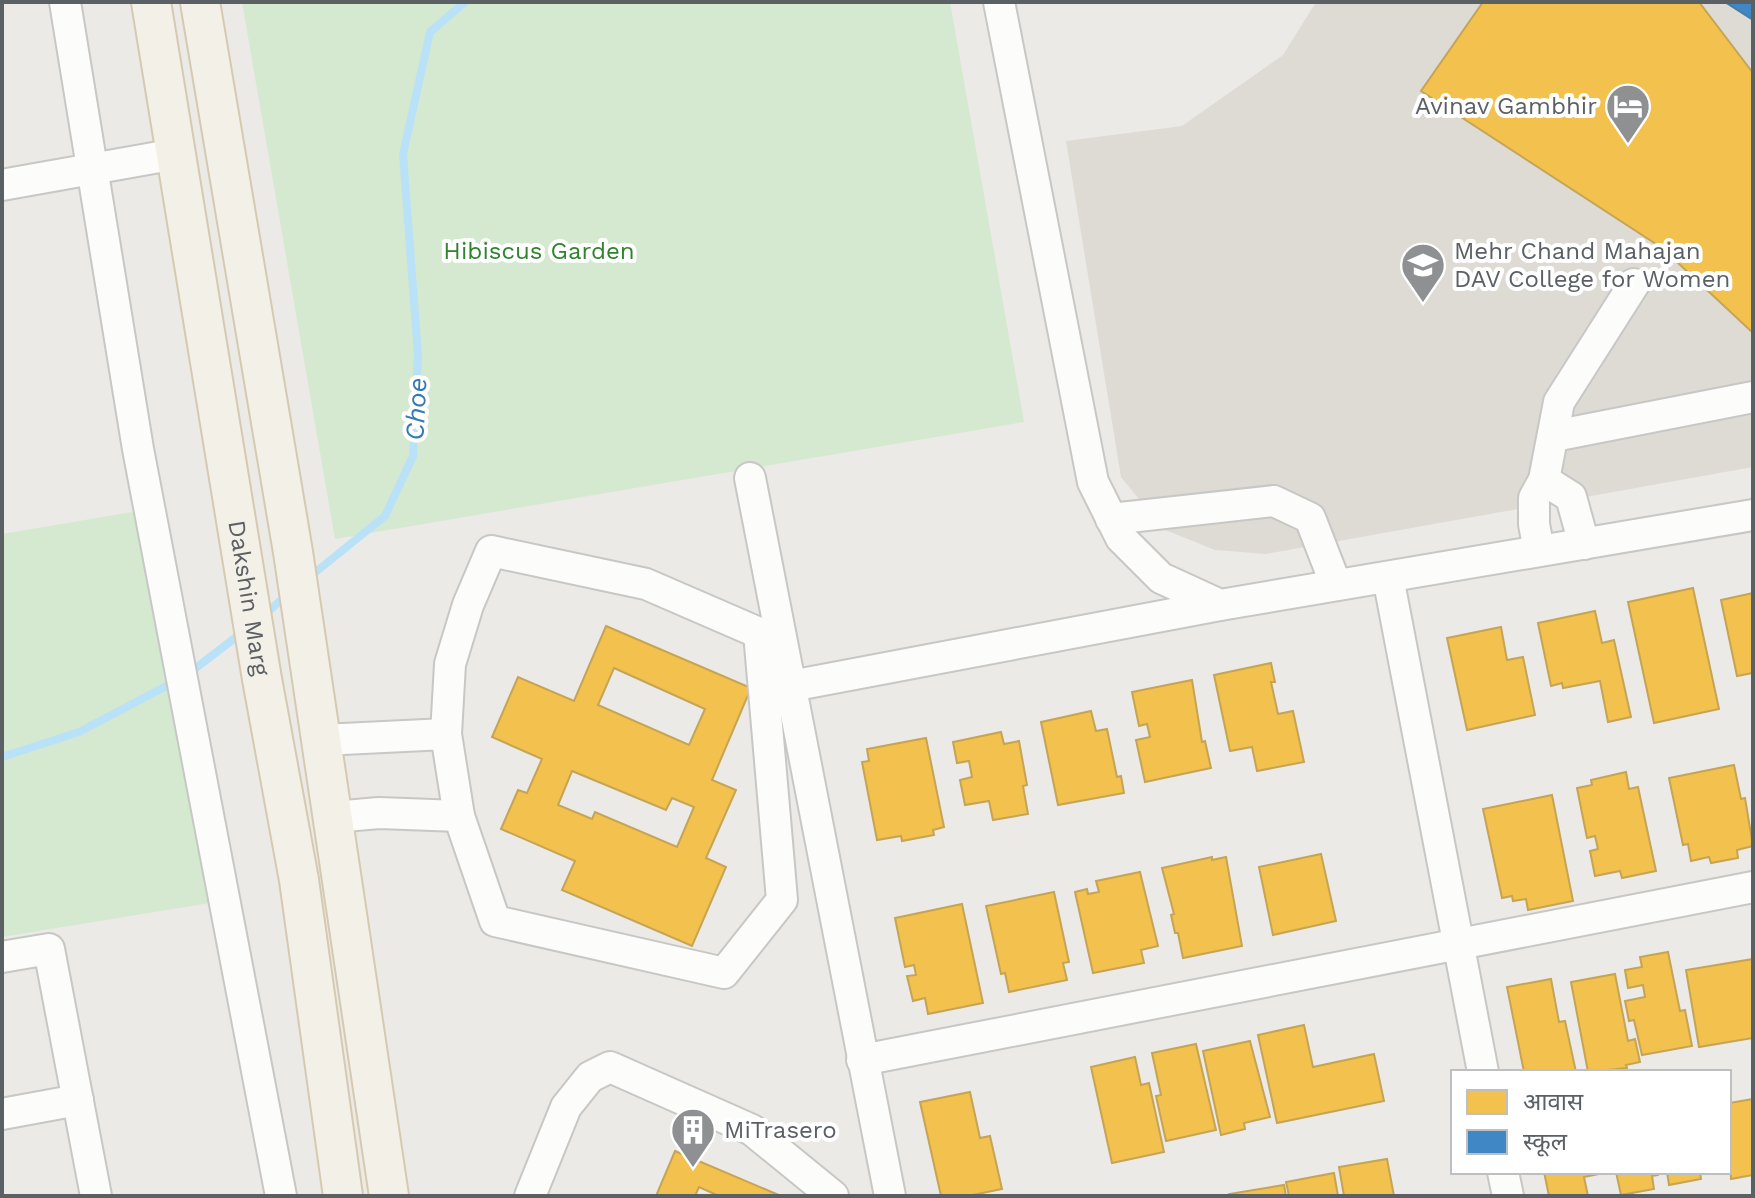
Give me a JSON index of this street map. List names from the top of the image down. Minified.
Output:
{"streets":{"main road":["Dakshin Marg"]},"water":["Choe"],"parks":["Hibiscus Garden"],"places":{"hotel":["Avinav Gambhir"],"school or university":["Mehr Chand Mahajan DAV College for Women"],"building":["MiTrasero"]},"legend":["आवास","स्कूल"]}
